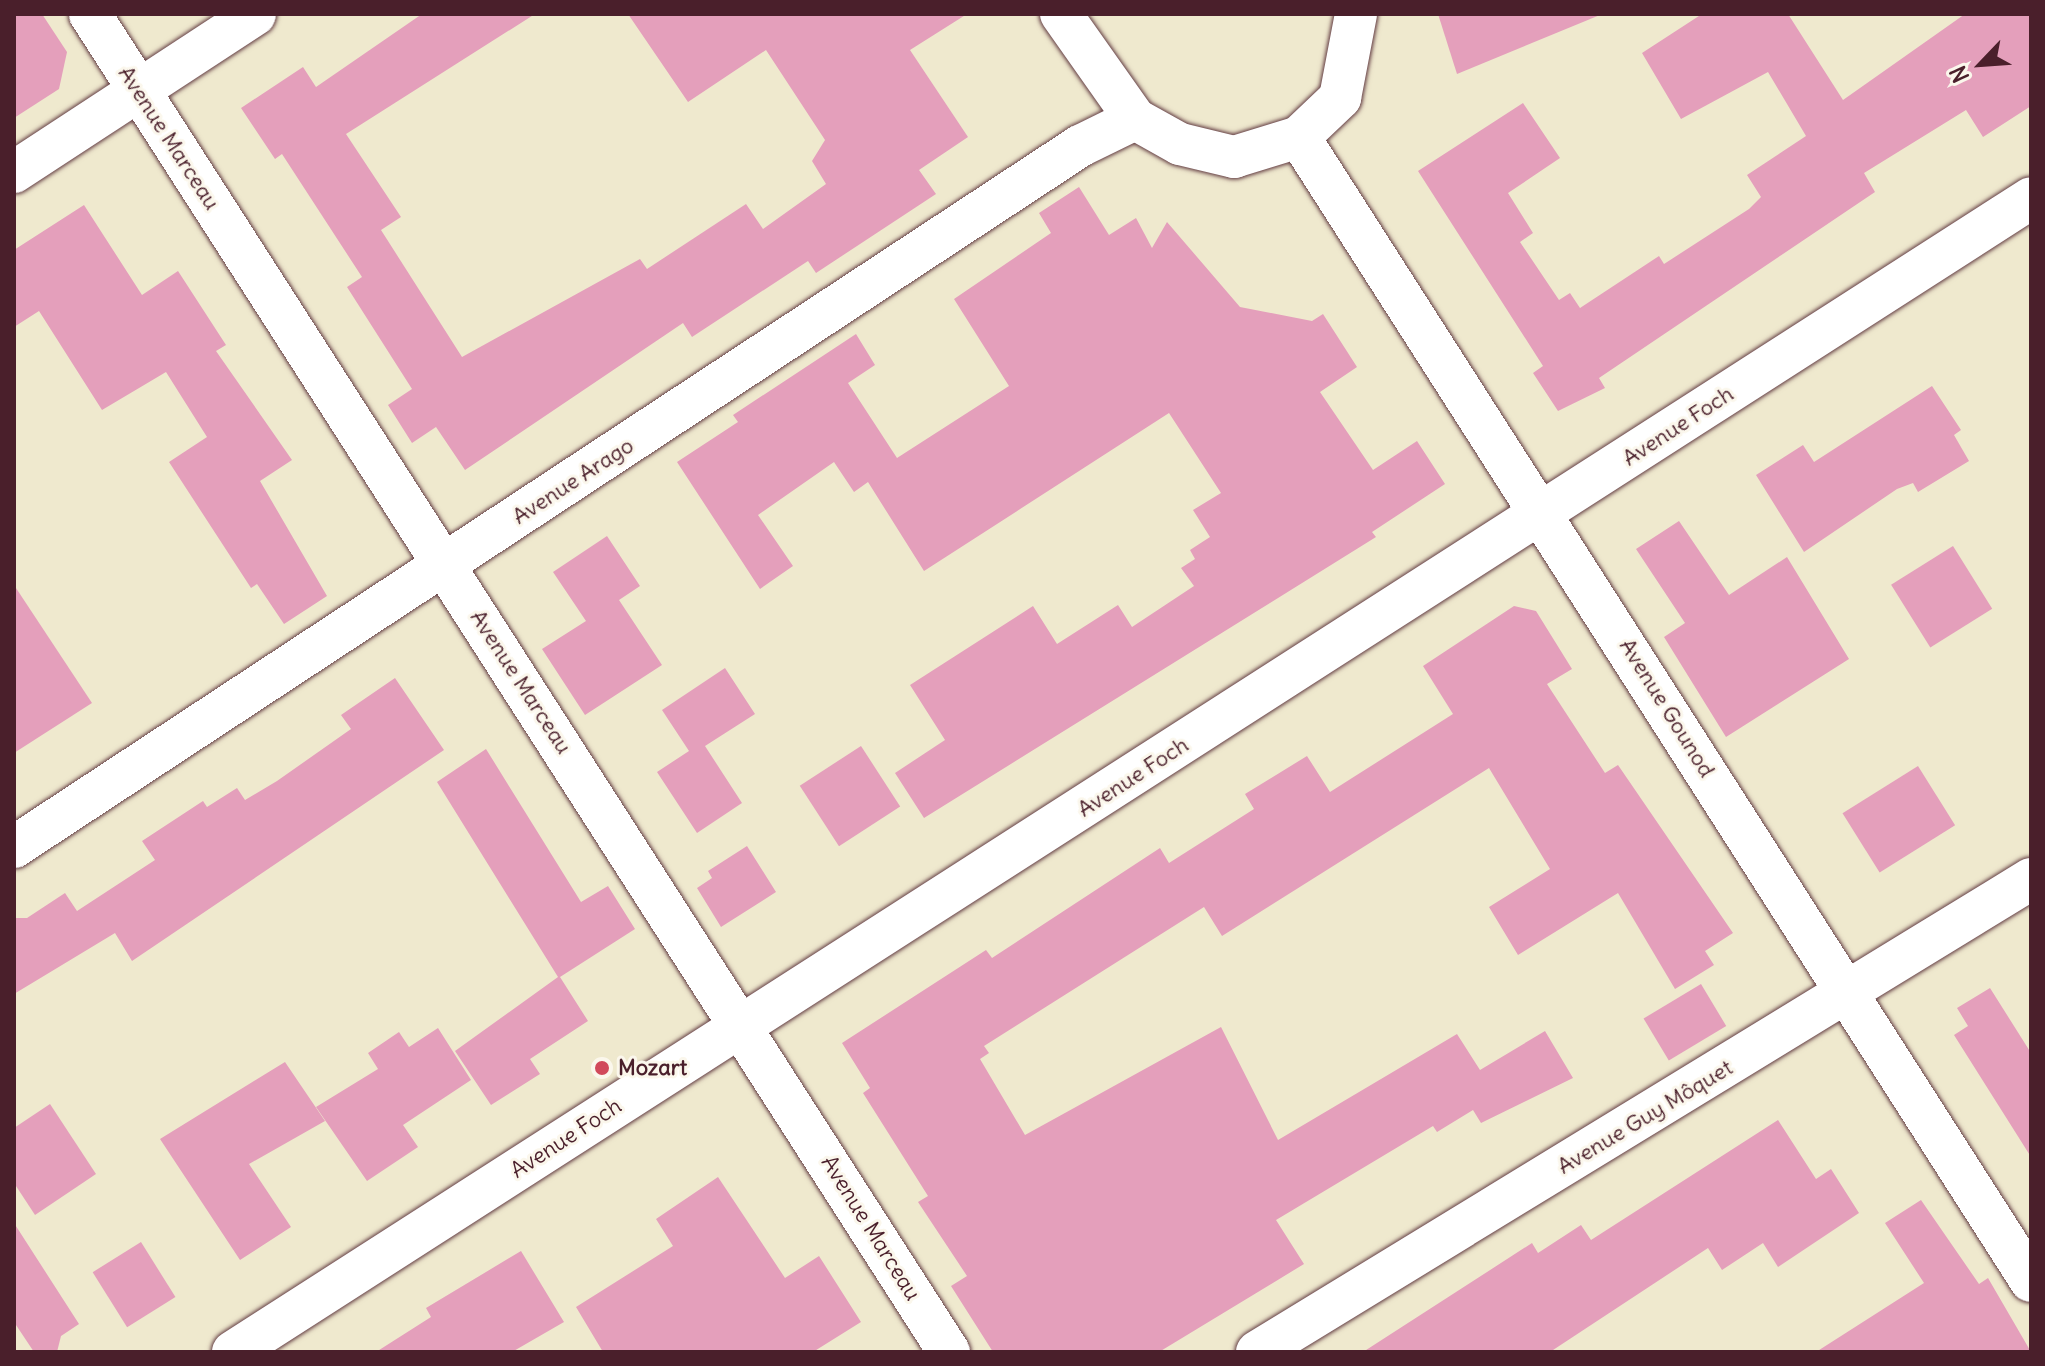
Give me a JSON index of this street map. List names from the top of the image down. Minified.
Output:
{"streets":{"street":["Avenue Marceau","Avenue Foch","Avenue Arago","Avenue Gounod","Avenue Guy Môquet"]},"crossings":[["Avenue Marceau","Avenue Foch"],["Avenue Marceau","Avenue Arago"],["Avenue Foch","Avenue Gounod"],["Avenue Gounod","Avenue Guy Môquet"]],"places":["Mozart"],"north":"bottom left"}
